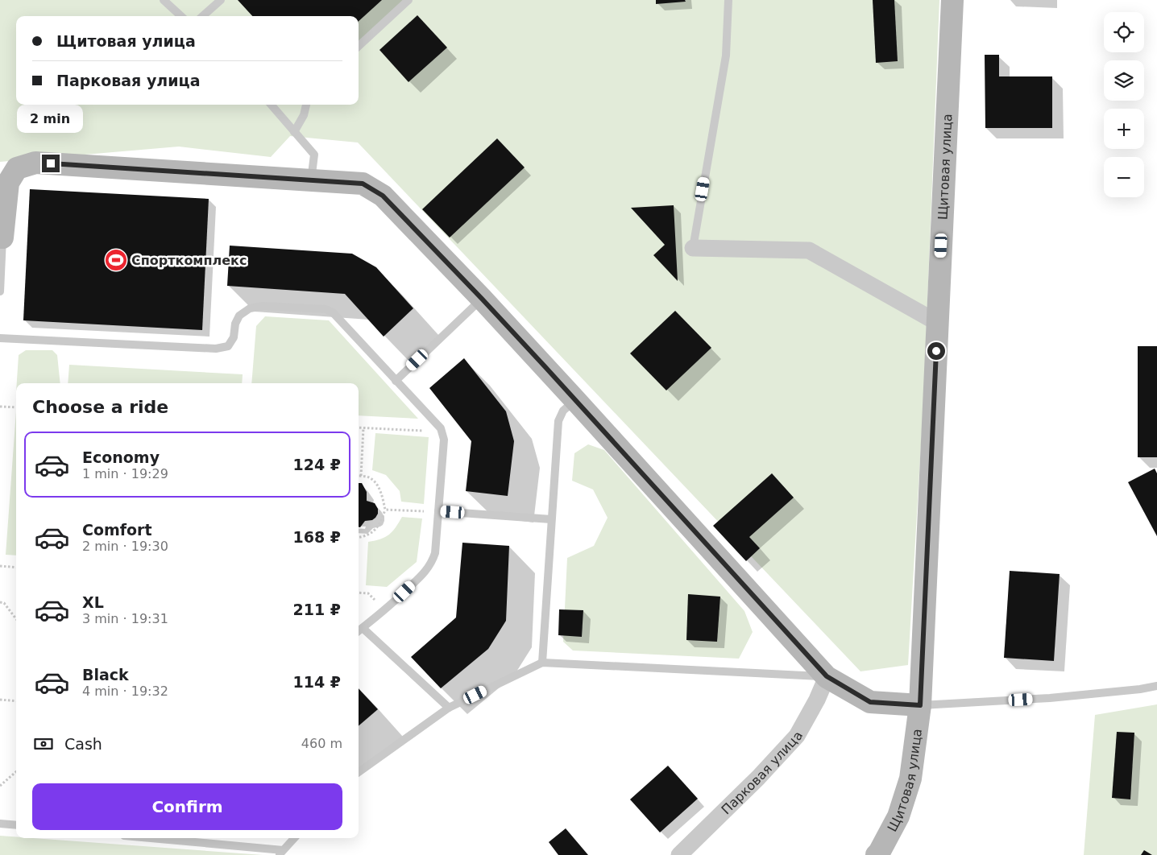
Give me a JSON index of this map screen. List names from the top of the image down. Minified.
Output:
{"streets":{"street":["Щитовая улица","Парковая улица"]},"places":{"sports":["Спорткомплекс"]},"page":{"map_buttons":["+","−"],"banner":["Щитовая улица","Парковая улица"],"bubble":"2 min","heading":"Choose a ride","list":[{"name":"Economy","note":"1 min · 19:29","value":"124 ₽"},{"name":"Comfort","note":"2 min · 19:30","value":"168 ₽"},{"name":"XL","note":"3 min · 19:31","value":"211 ₽"},{"name":"Black","note":"4 min · 19:32","value":"114 ₽"}],"pay":["Cash","460 m"],"buttons":"Confirm"}}
